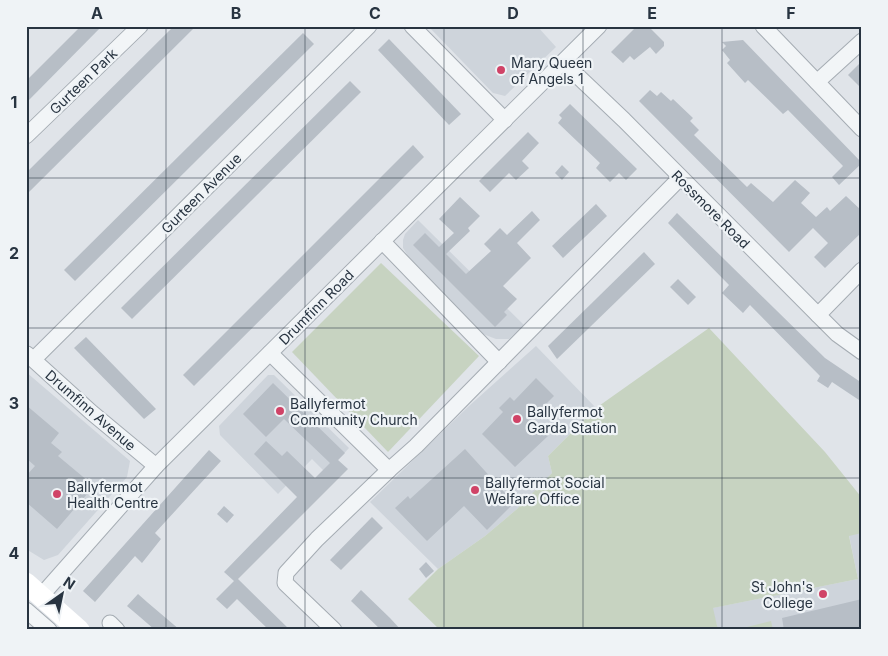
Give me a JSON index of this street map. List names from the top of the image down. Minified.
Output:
{"streets":{"street":["Gurteen Park","Gurteen Avenue","Rossmore Road","Drumfinn Road","Drumfinn Avenue"]},"crossings":[["Gurteen Avenue","Drumfinn Avenue"],["Rossmore Road","Drumfinn Road"],["Drumfinn Road","Drumfinn Avenue"]],"places":["Mary Queen of Angels 1","Ballyfermot Community Church","Ballyfermot Garda Station","Ballyfermot Social Welfare Office","Ballyfermot Health Centre","St John's College"],"north":"top right","grid":{"columns":["A","B","C","D","E","F"],"rows":["1","2","3","4"]}}
